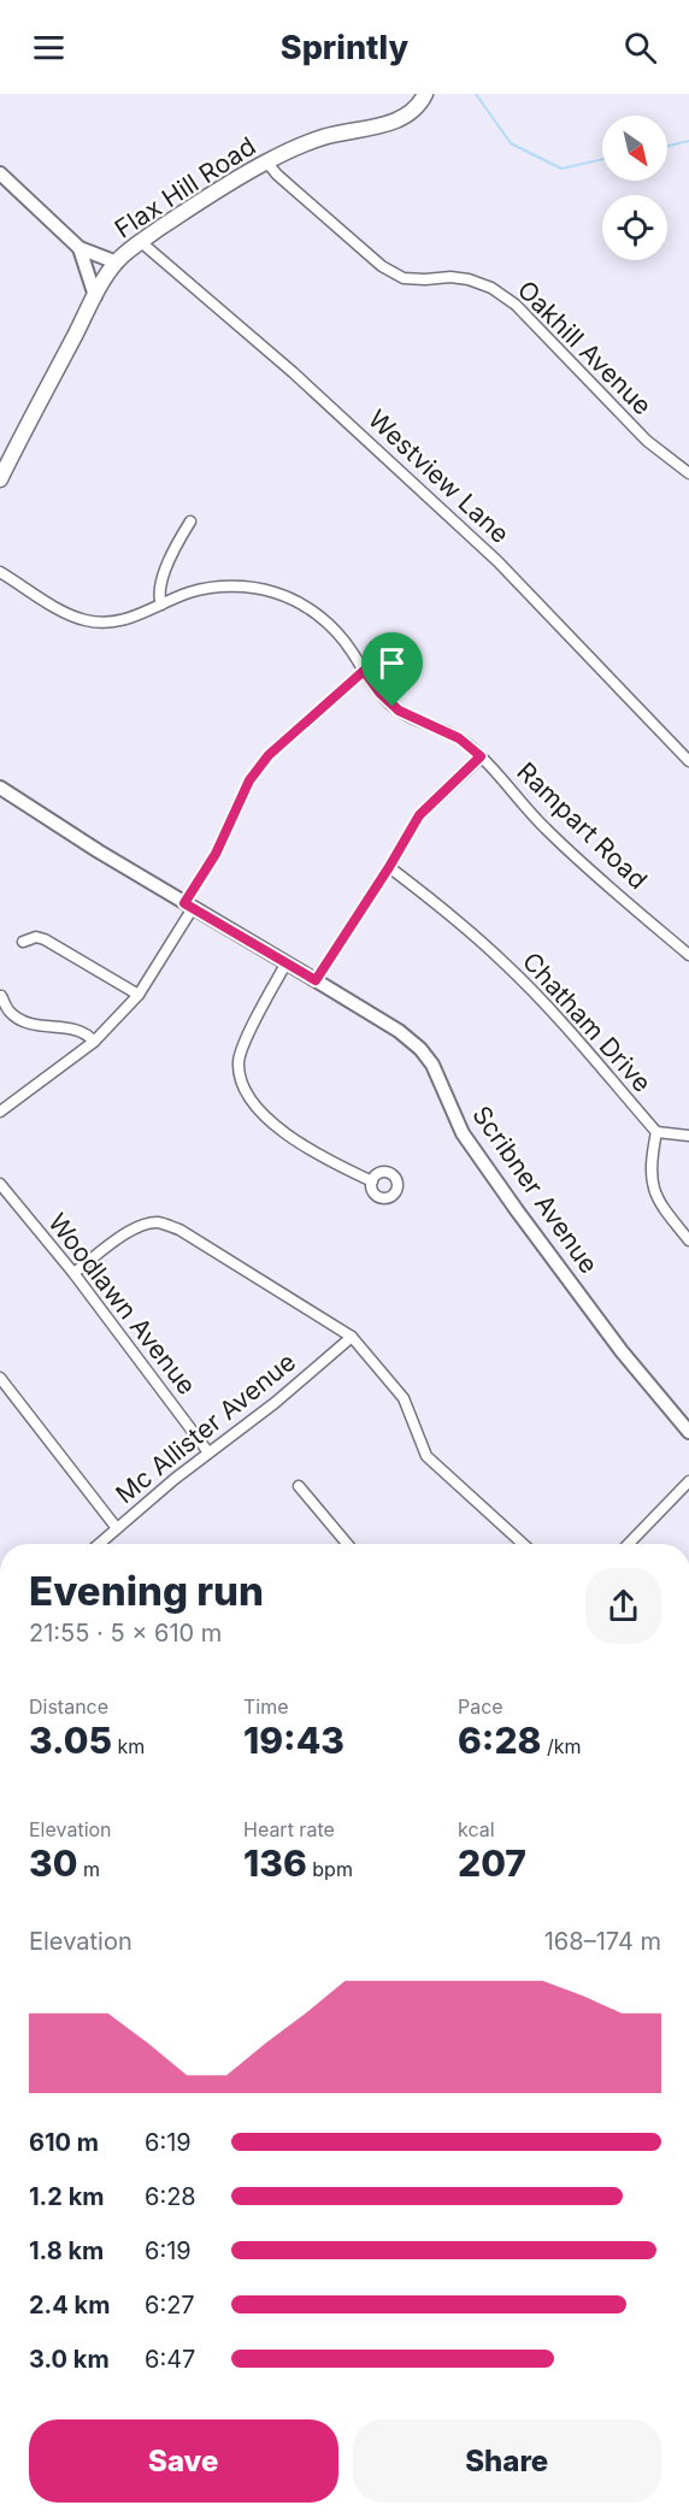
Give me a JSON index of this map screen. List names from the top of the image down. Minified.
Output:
{"streets":{"main road":["Flax Hill Road"],"street":["Oakhill Avenue","Westview Lane","Rampart Road","Chatham Drive","Scribner Avenue","Woodlawn Avenue","Mc Allister Avenue"]},"crossings":[["Flax Hill Road","Oakhill Avenue"],["Flax Hill Road","Westview Lane"],["Woodlawn Avenue","Mc Allister Avenue"]],"north":"bottom right","page":{"header":"Sprintly","heading":["Evening run","21:55 · 5 × 610 m"],"stats":[["Distance","3.05 km"],["Time","19:43"],["Pace","6:28 /km"],["Elevation","30 m"],["Heart rate","136 bpm"],["kcal","207"]],"chart":["Elevation","168–174 m"],"list":[{"name":"610 m","note":"6:19"},{"name":"1.2 km","note":"6:28"},{"name":"1.8 km","note":"6:19"},{"name":"2.4 km","note":"6:27"},{"name":"3.0 km","note":"6:47"}],"buttons":["Save","Share"]}}
